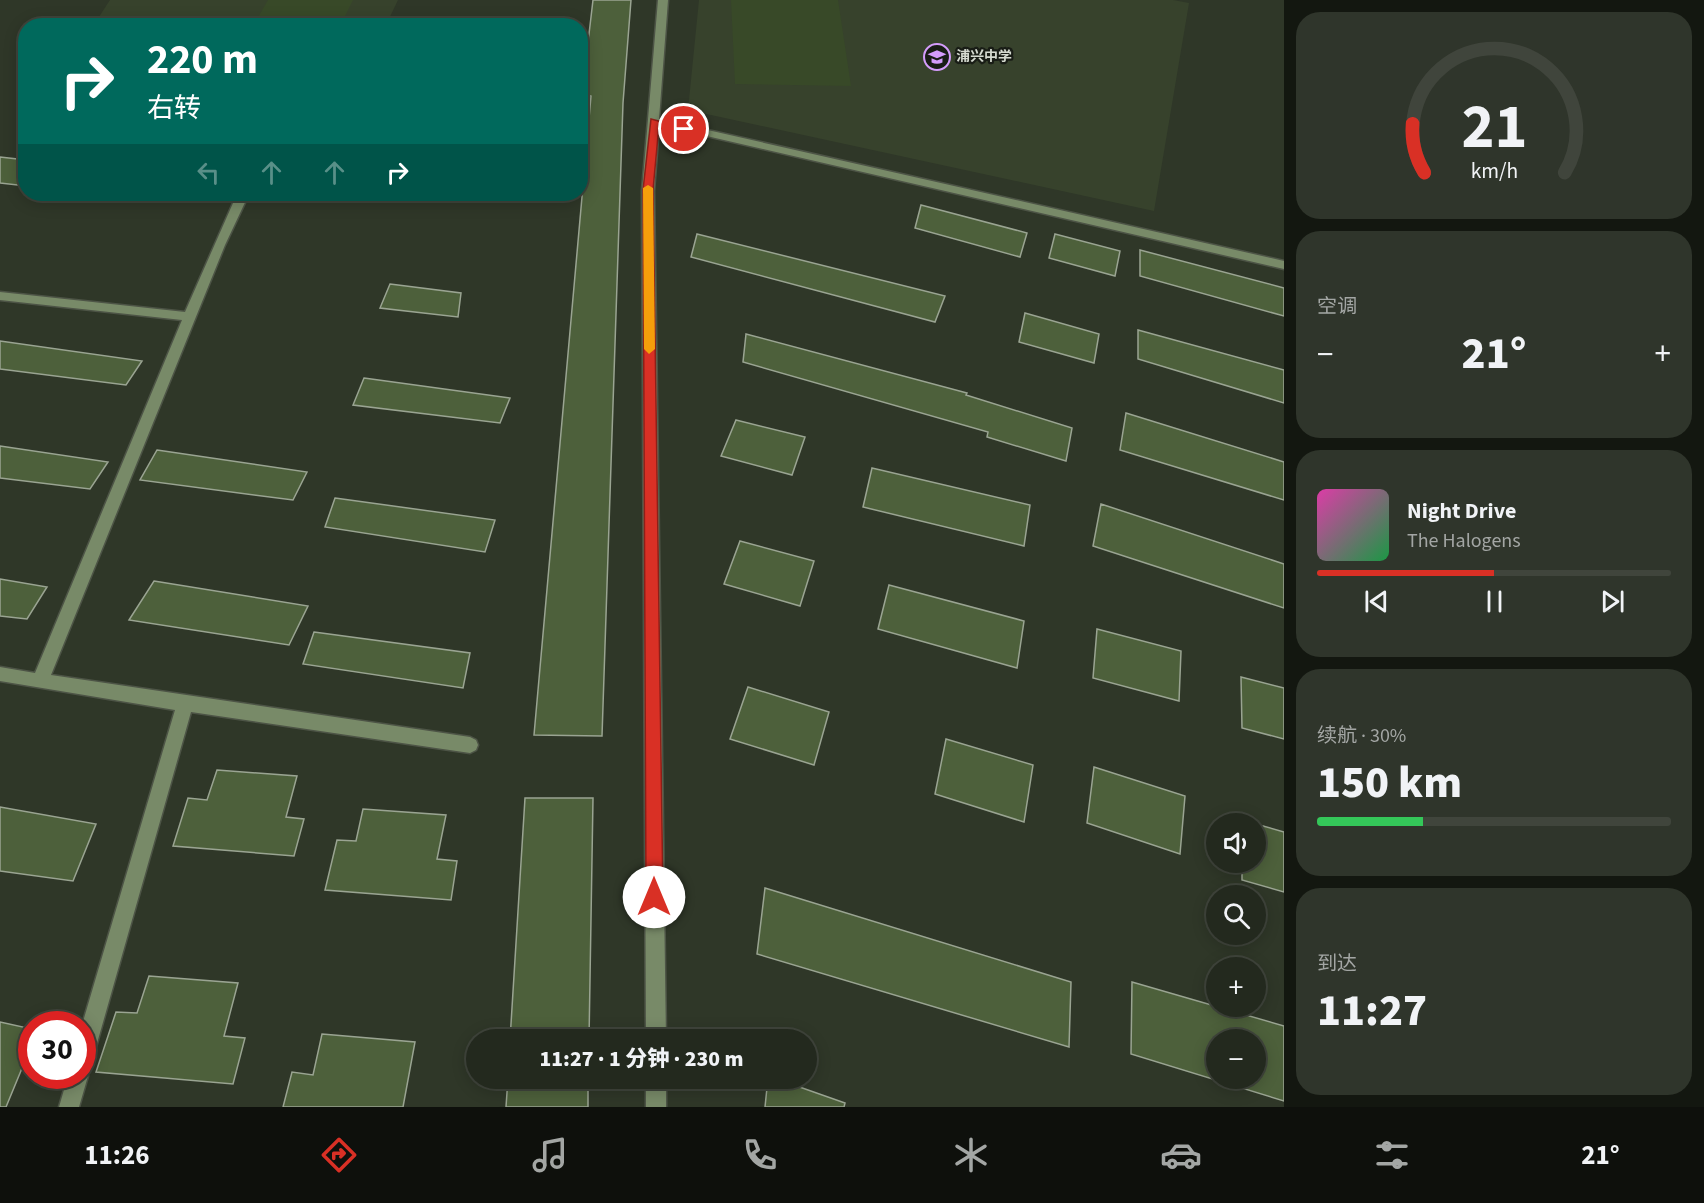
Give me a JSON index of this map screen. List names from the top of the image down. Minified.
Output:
{"places":{"school or university":["浦兴中学"]},"page":{"turn":["220 m","右转"],"tile":["空调",["续航 · 30%","150 km"],["到达","11:27"]],"heat":["−","21°","+"],"song":["Night Drive","The Halogens"],"map_buttons":["+","−"],"limit":"30","trip":"11:27 · 1 分钟 · 230 m","tabs":["11:26","21°"],"gauge":["21","km/h"]}}
